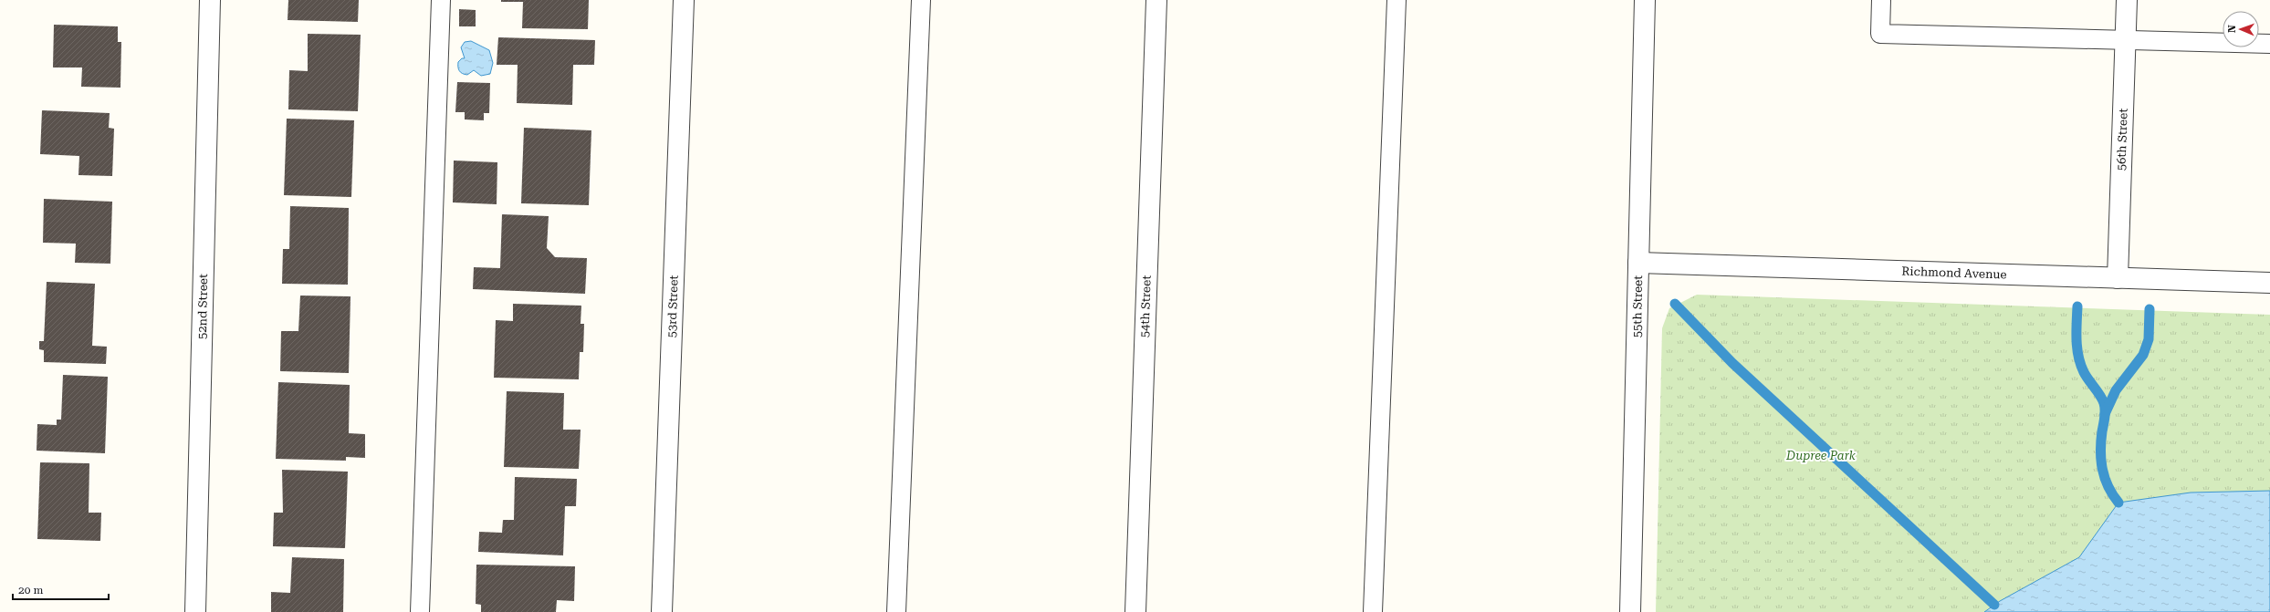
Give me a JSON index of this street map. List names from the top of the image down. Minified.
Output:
{"streets":{"street":["56th Street","Richmond Avenue","52nd Street","53rd Street","54th Street","55th Street"]},"crossings":[["56th Street","Richmond Avenue"],["Richmond Avenue","55th Street"]],"parks":["Dupree Park"],"scale_bar":"20 m","north":"left"}
